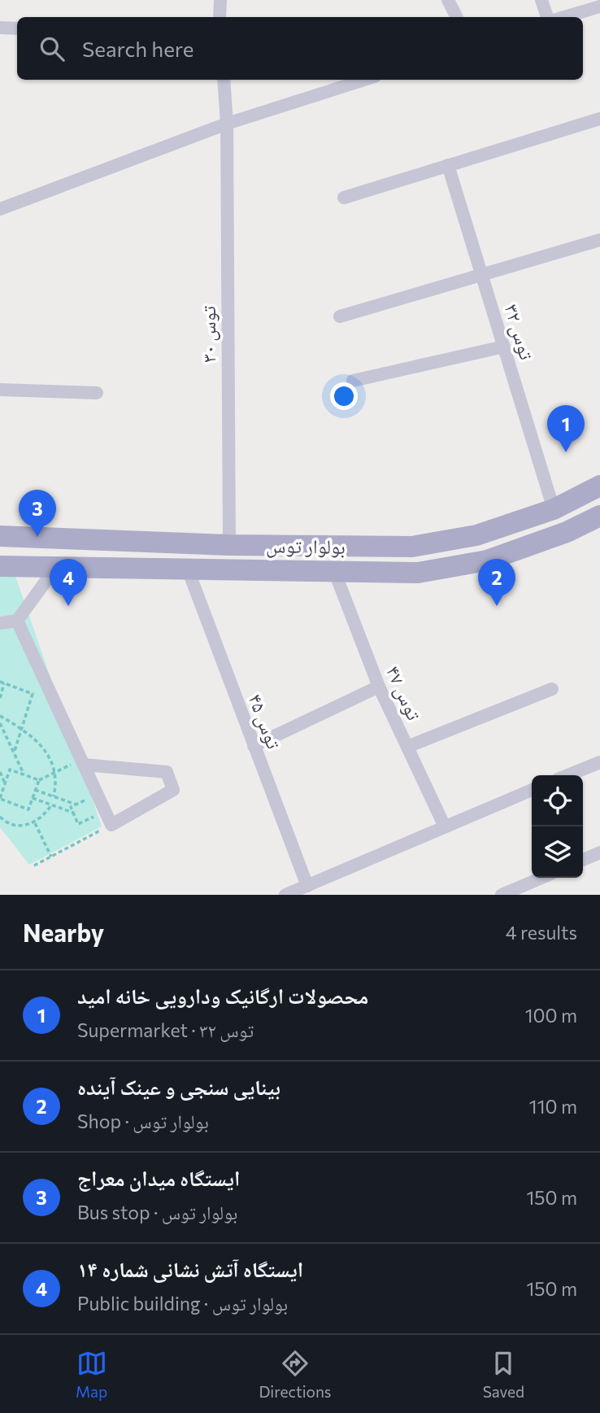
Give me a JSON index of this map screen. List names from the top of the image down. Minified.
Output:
{"streets":{"main road":["بولوار توس"],"street":["توس ۳۲","توس ۳۰","توس ۴۷","توس ۴۵"]},"crossings":[["توس ۳۲","بولوار توس"],["توس ۳۰","بولوار توس"],["بولوار توس","توس ۴۷"],["بولوار توس","توس ۴۵"]],"page":{"search":"Search here","pins":["1","3","2","4"],"heading":["Nearby","4 results"],"list":[{"mark":"1","name":"محصولات ارگانیک ودارویی خانه امید","note":"Supermarket · توس ۳۲","value":"100 m"},{"mark":"2","name":"بینایی سنجی و عینک آینده","note":"Shop · بولوار توس","value":"110 m"},{"mark":"3","name":"ایستگاه میدان معراج","note":"Bus stop · بولوار توس","value":"150 m"},{"mark":"4","name":"ایستگاه آتش نشانی شماره ۱۴","note":"Public building · بولوار توس","value":"150 m"}],"nav":["Map","Directions","Saved"]}}
